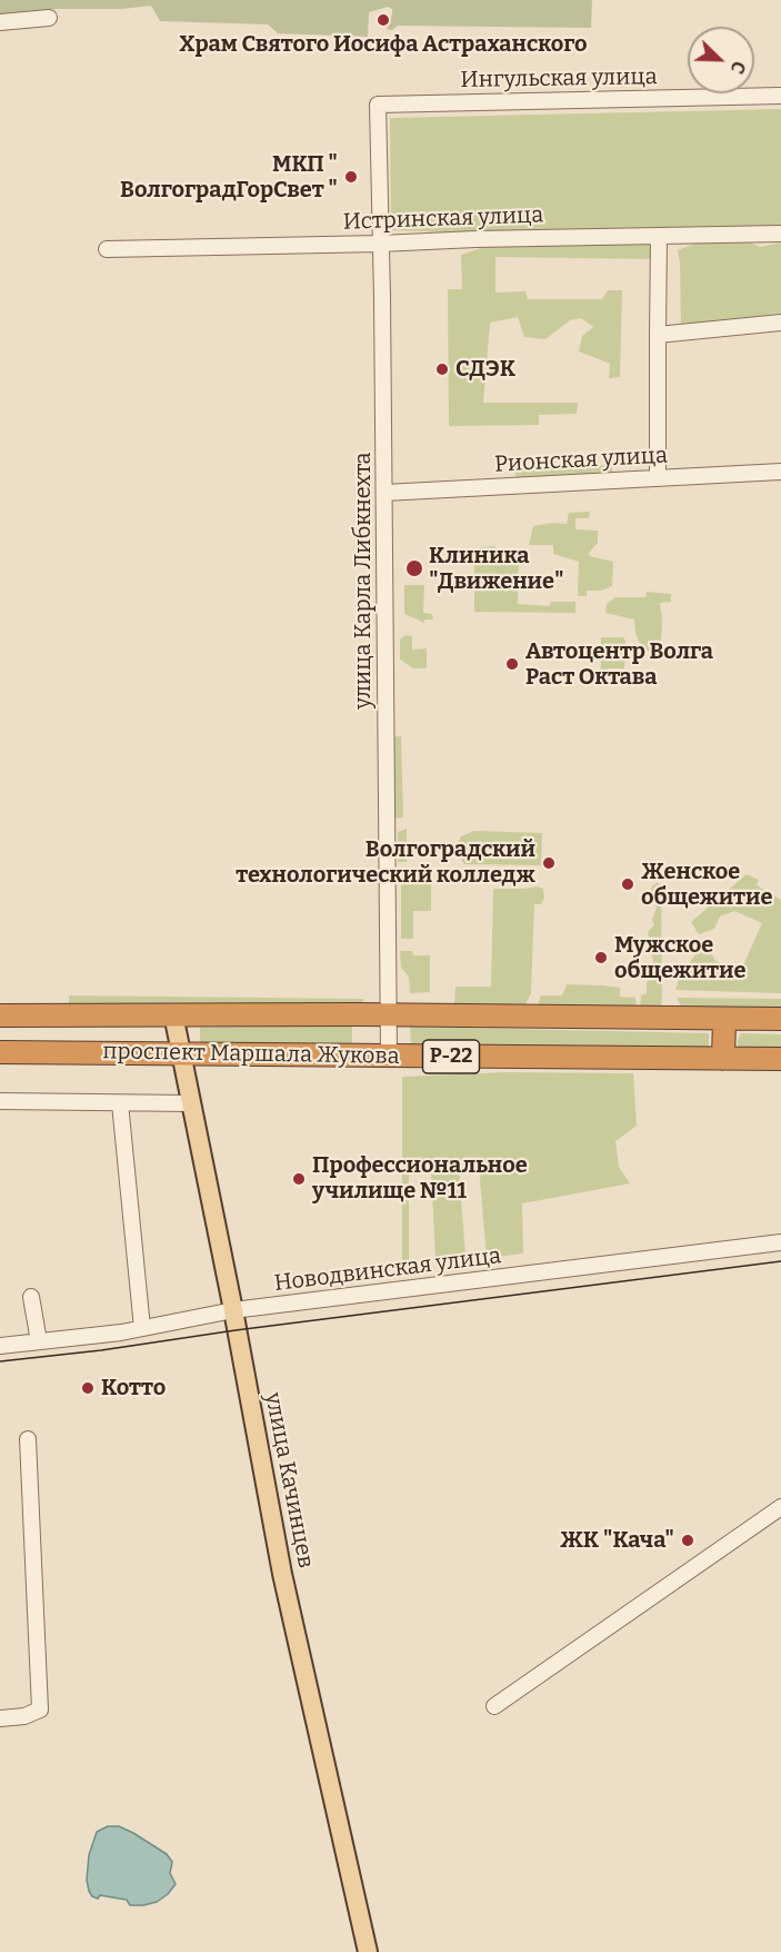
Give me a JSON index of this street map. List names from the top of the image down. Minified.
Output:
{"streets":{"highway":["проспект Маршала Жукова","Р-22"],"main road":["улица Качинцев"],"street":["Ингульская улица","Истринская улица","Рионская улица","улица Карла Либкнехта","Новодвинская улица"]},"crossings":[["Ингульская улица","улица Карла Либкнехта"],["Истринская улица","улица Карла Либкнехта"],["Рионская улица","улица Карла Либкнехта"],["улица Карла Либкнехта","проспект Маршала Жукова"],["проспект Маршала Жукова","улица Качинцев"],["Новодвинская улица","улица Качинцев"]],"places":["Храм Святого Иосифа Астраханского","МКП \" ВолгоградГорСвет \"","СДЭК","Клиника \"Движение\"","Автоцентр Волга Раст Октава","Волгоградский технологический колледж","Женское общежитие","Мужское общежитие","Профессиональное училище №11","Котто","ЖК \"Кача\""],"north":"bottom right"}
